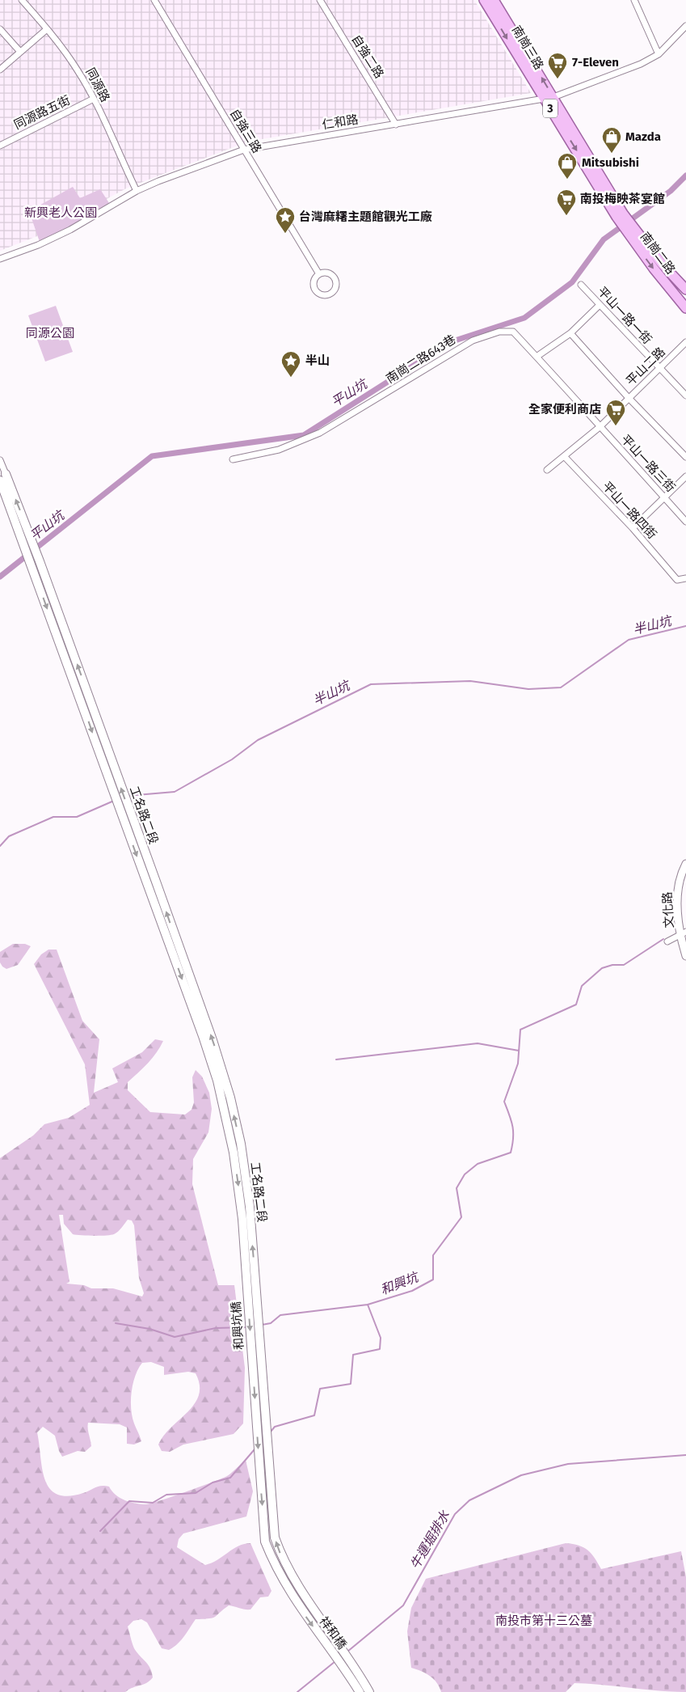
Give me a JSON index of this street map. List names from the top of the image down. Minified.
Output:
{"streets":{"main road":["南崗三路","3","南崗二路","工名路二段","和興坑橋","祥和橋"],"street":["自強二路","同源路","同源路五街","仁和路","自強三路","平山一路一街","南崗二路643巷","平山二路","平山一路三街","平山一路四街","文化路"]},"crossings":[["南崗三路","仁和路"],["南崗三路","南崗二路"],["自強二路","仁和路"],["同源路","同源路五街"],["同源路","仁和路"],["仁和路","自強三路"],["平山一路一街","平山二路"],["南崗二路643巷","平山一路三街"],["平山二路","平山一路三街"],["平山二路","平山一路四街"],["工名路二段","和興坑橋"],["和興坑橋","祥和橋"]],"water":["平山坑","半山坑","和興坑","牛運堀排水"],"parks":["新興老人公園","同源公園","南投市第十三公墓"],"places":{"supermarket":["7-Eleven","南投梅映茶宴館","全家便利商店"],"shop":["Mazda","Mitsubishi"],"place":["台灣麻糬主題館觀光工廠","半山"]}}
